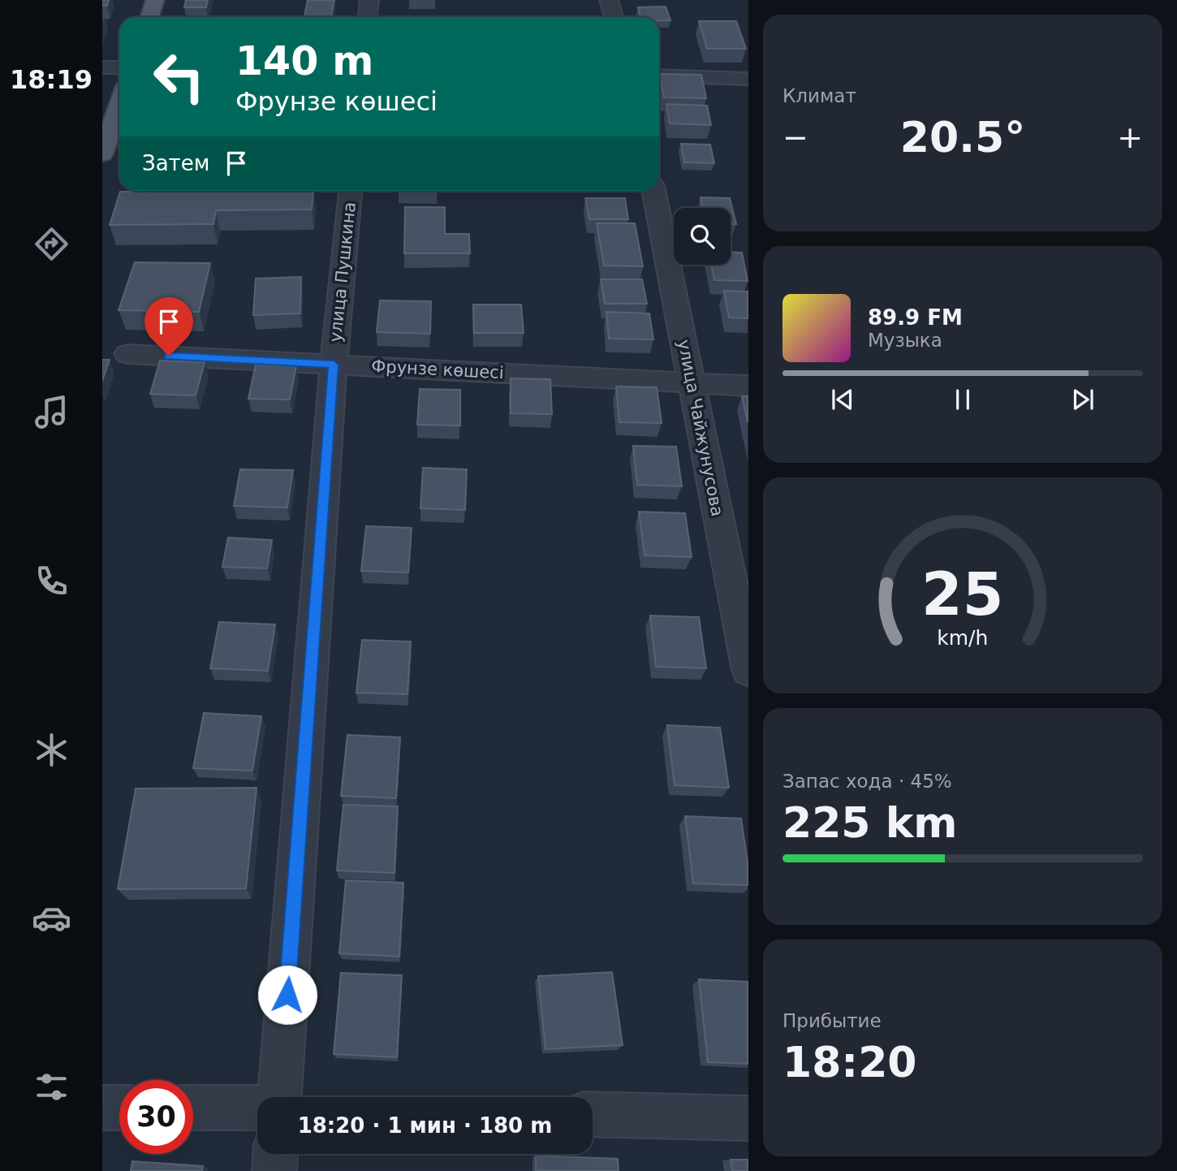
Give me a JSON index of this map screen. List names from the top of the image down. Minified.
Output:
{"streets":{"street":["улица Пушкина","Фрунзе көшесі","улица Чайжунусова"]},"crossings":[["улица Пушкина","Фрунзе көшесі"],["Фрунзе көшесі","улица Чайжунусова"]],"page":{"tabs":"18:19","tile":["Климат",["Запас хода · 45%","225 km"],["Прибытие","18:20"]],"turn":["140 m","Фрунзе көшесі"],"heat":["−","20.5°","+"],"then":"Затем","song":["89.9 FM","Музыка"],"limit":"30","trip":"18:20 · 1 мин · 180 m","gauge":["25","km/h"]}}
